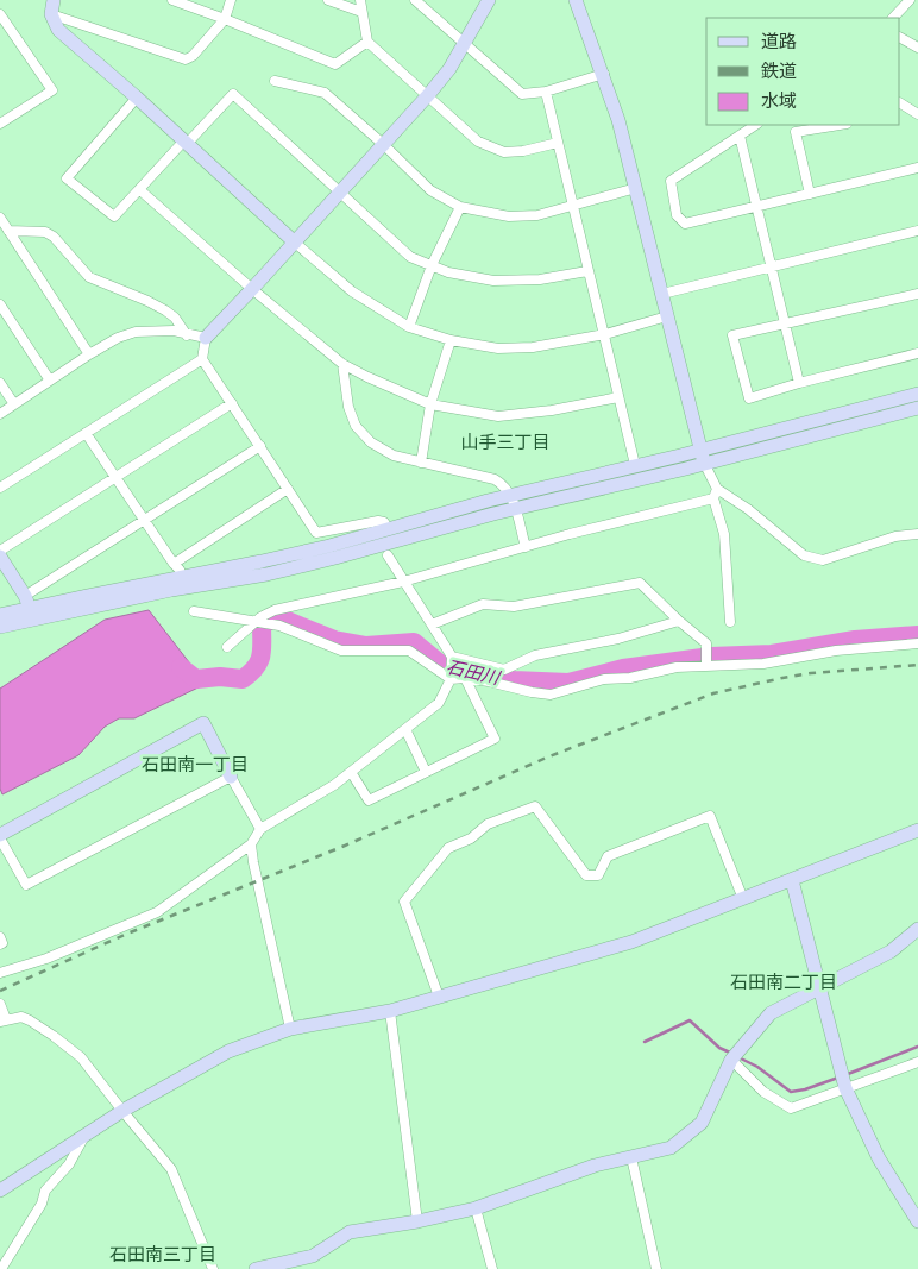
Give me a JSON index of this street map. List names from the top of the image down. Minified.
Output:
{"districts":["山手三丁目","石田南一丁目","石田南二丁目","石田南三丁目"],"water":["石田川"],"legend":["道路","鉄道","水域"]}
